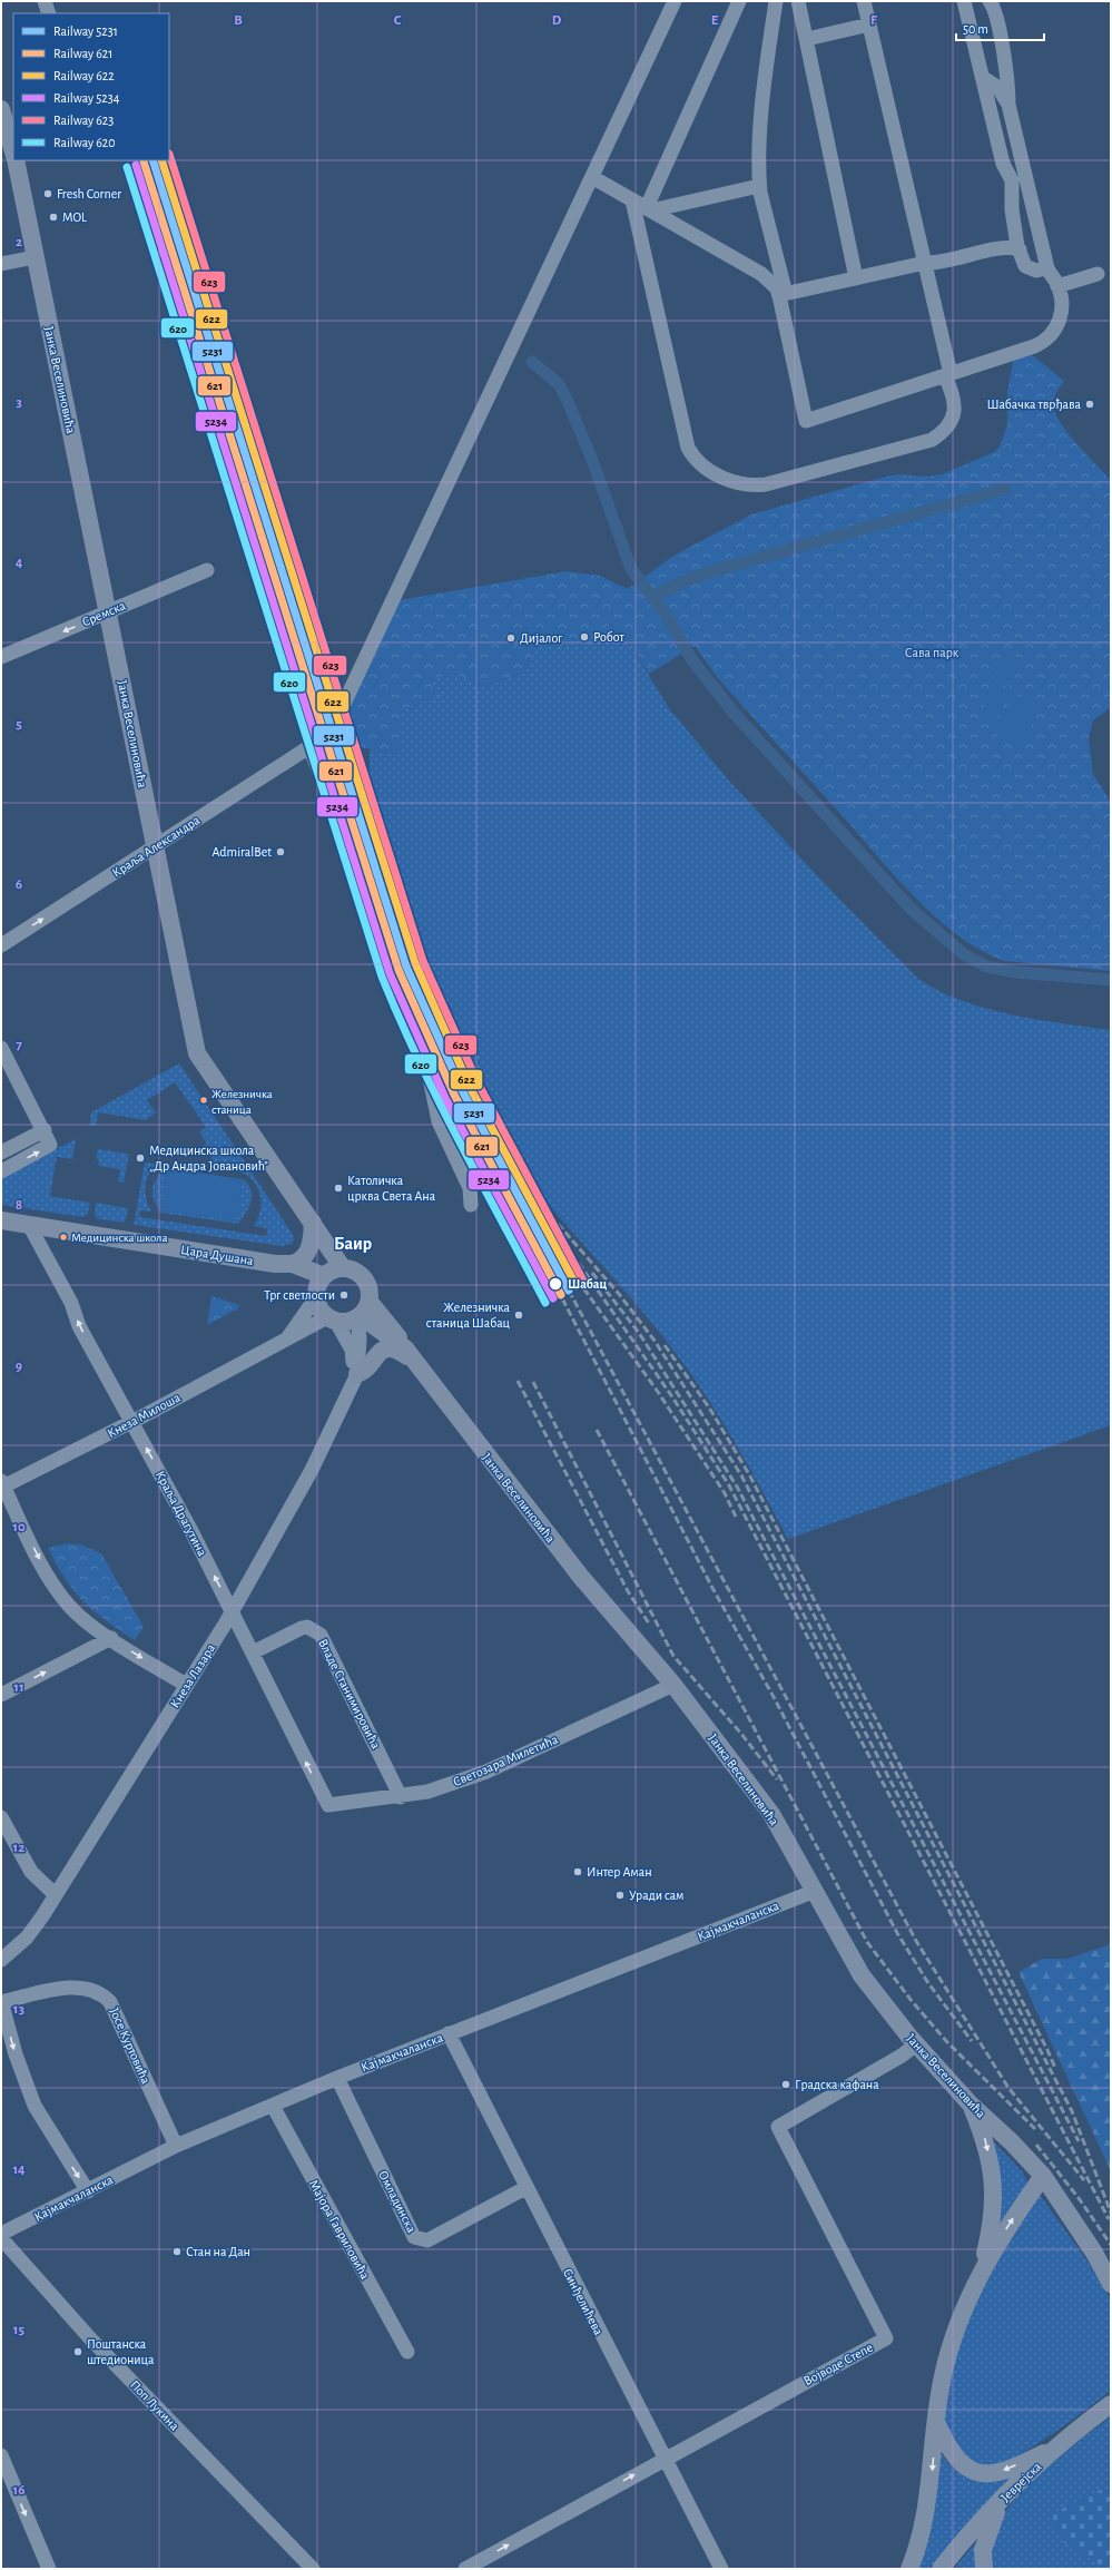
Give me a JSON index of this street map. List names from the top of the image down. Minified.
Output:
{"streets":{"main road":["Јанка Веселиновића","Цара Душана","Јеврејска"],"street":["Сремска","Краља Александра","Кнеза Милоша","Краља Драгутина","Кнеза Лазара","Владе Станимировића","Светозара Милетића","Кајмакчаланска","Јосе Куртовића","Омладинска","Мајора Гавриловића","Синђелићева","Војводе Степе","Поп Лукина"]},"crossings":[["Јанка Веселиновића","Сремска"],["Јанка Веселиновића","Краља Александра"],["Јанка Веселиновића","Цара Душана"],["Јанка Веселиновића","Кнеза Милоша"],["Јанка Веселиновића","Кнеза Лазара"],["Јанка Веселиновића","Светозара Милетића"],["Јанка Веселиновића","Кајмакчаланска"],["Јанка Веселиновића","Војводе Степе"],["Цара Душана","Кнеза Милоша"],["Цара Душана","Краља Драгутина"],["Цара Душана","Кнеза Лазара"],["Кнеза Милоша","Краља Драгутина"],["Кнеза Милоша","Кнеза Лазара"],["Краља Драгутина","Кнеза Лазара"],["Краља Драгутина","Владе Станимировића"],["Краља Драгутина","Светозара Милетића"],["Владе Станимировића","Светозара Милетића"],["Кајмакчаланска","Јосе Куртовића"],["Кајмакчаланска","Омладинска"],["Кајмакчаланска","Мајора Гавриловића"],["Кајмакчаланска","Синђелићева"],["Омладинска","Синђелићева"],["Синђелићева","Војводе Степе"]],"one_way":["Сремска","Краља Драгутина"],"districts":["Баир"],"parks":["Сава парк"],"places":["Fresh Corner","MOL","Шабачка тврђава","Робот","Дијалог","AdmiralBet","Железничка станица","Медицинска школа „Др Андра Јовановић”","Католичка црква Света Ана","Медицинска школа","Шабац","Трг светлости","Железничка станица Шабац","Интер Аман","Уради сам","Градска кафана","Стан на Дан","Поштанска штедионица"],"lines":["rail line 623","rail line 5231","rail line 622","rail line 621","rail line 5234","rail line 620"],"legend":["Railway 5231","Railway 621","Railway 622","Railway 5234","Railway 623","Railway 620"],"scale_bar":"50 m","grid":{"columns":["B","C","D","E","F"],"rows":["2","3","4","5","6","7","8","9","10","11","12","13","14","15","16"]}}
